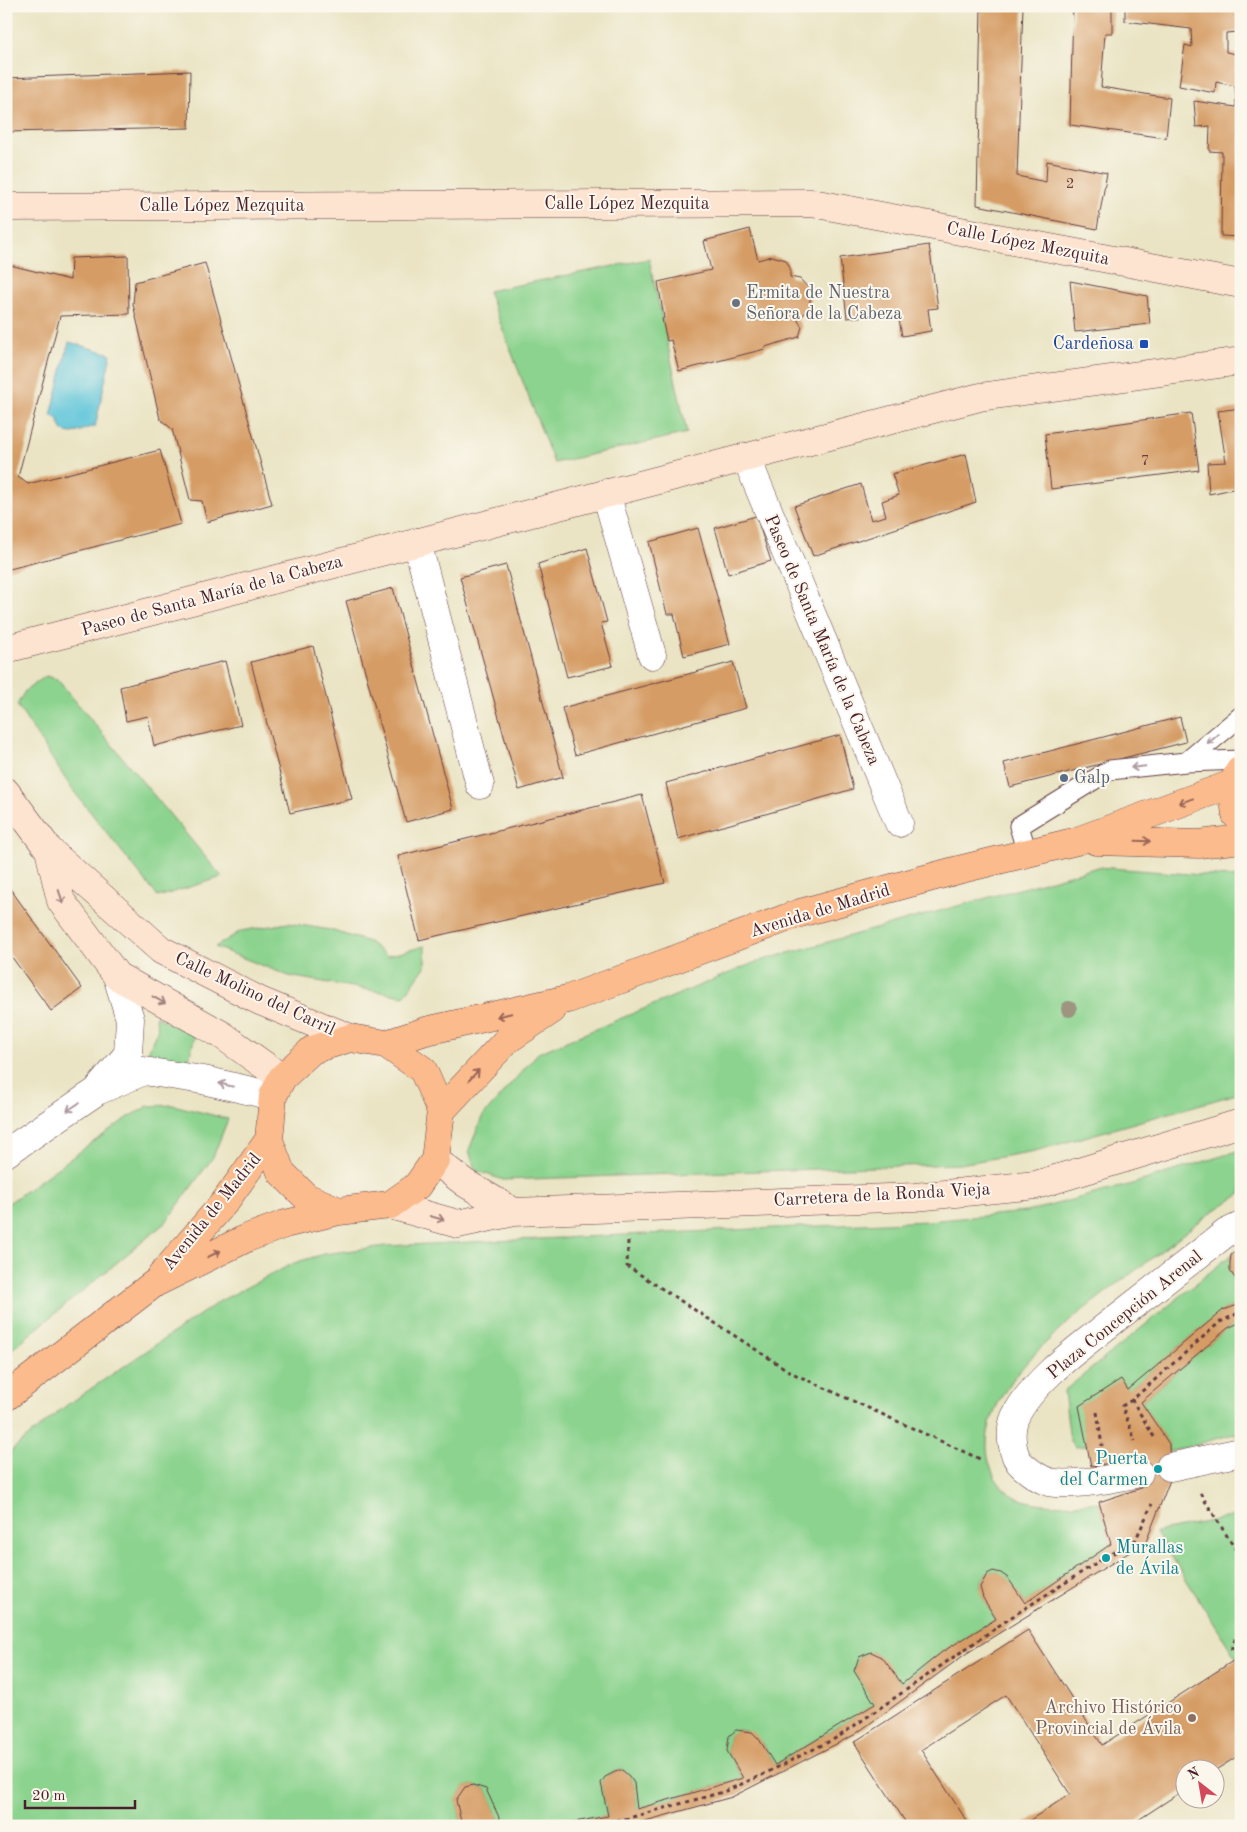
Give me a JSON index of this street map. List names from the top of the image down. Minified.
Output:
{"streets":{"highway":["Avenida de Madrid"],"street":["Calle López Mezquita","Paseo de Santa María de la Cabeza","Calle Molino del Carril","Carretera de la Ronda Vieja","Plaza Concepción Arenal"]},"crossings":[["Avenida de Madrid","Calle Molino del Carril"],["Avenida de Madrid","Carretera de la Ronda Vieja"],["Calle Molino del Carril","Carretera de la Ronda Vieja"]],"places":{"other":["Ermita de Nuestra Señora de la Cabeza","Galp","Puerta del Carmen","Murallas de Ávila","Archivo Histórico Provincial de Ávila"],"transit":["Cardeñosa"]},"house_numbers":["2","7"],"scale_bar":"20 m","north":"top left"}
